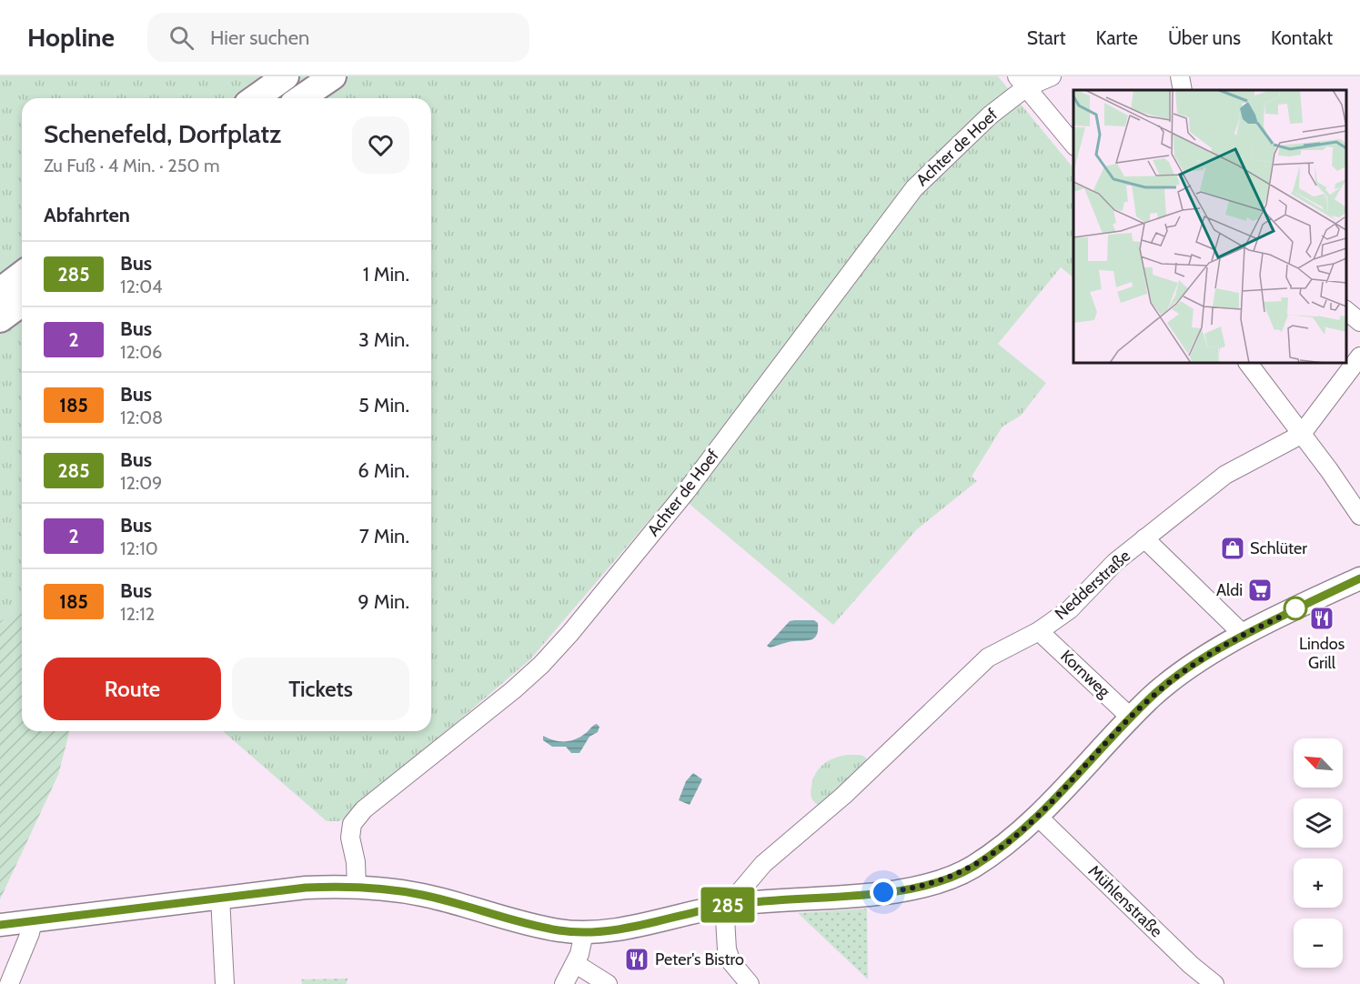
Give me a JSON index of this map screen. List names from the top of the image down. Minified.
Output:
{"streets":{"street":["Achter de Hoef","Nedderstraße","Kornweg","Mühlenstraße"]},"crossings":[["Nedderstraße","Kornweg"]],"places":{"shop":["Schlüter"],"supermarket":["Aldi"],"restaurant":["Lindos Grill","Peter's Bistro"]},"lines":["bus line 285"],"north":"top left","page":{"header":"Hopline","search":"Hier suchen","nav":["Start","Karte","Über uns","Kontakt"],"on_map":"285","heading":[["Schenefeld, Dorfplatz","Zu Fuß · 4 Min. · 250 m"],"Abfahrten"],"list":[{"mark":"285","name":"Bus","note":"12:04","value":"1 Min."},{"mark":"2","name":"Bus","note":"12:06","value":"3 Min."},{"mark":"185","name":"Bus","note":"12:08","value":"5 Min."},{"mark":"285","name":"Bus","note":"12:09","value":"6 Min."},{"mark":"2","name":"Bus","note":"12:10","value":"7 Min."},{"mark":"185","name":"Bus","note":"12:12","value":"9 Min."}],"buttons":["Route","Tickets"],"map_buttons":["+","−"]}}
